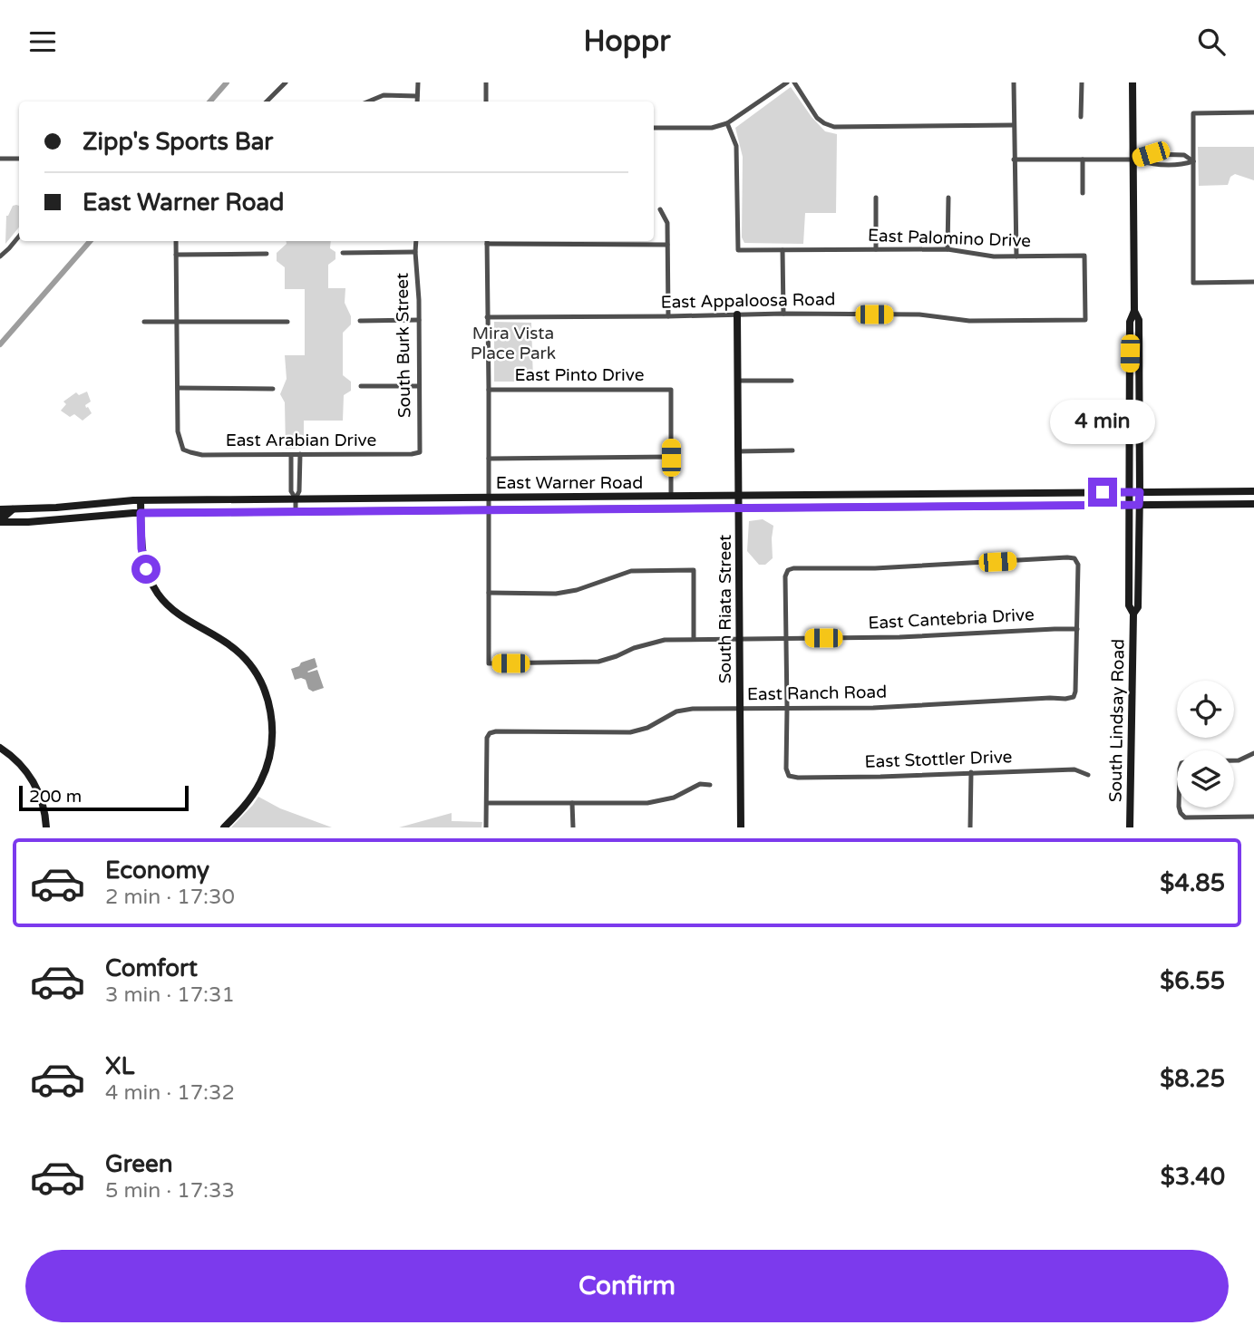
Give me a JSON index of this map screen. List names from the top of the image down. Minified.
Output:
{"streets":{"main road":["East Warner Road","South Riata Street","South Lindsay Road"],"street":["East Palomino Drive","East Appaloosa Road","South Burk Street","East Pinto Drive","East Arabian Drive","East Cantebria Drive","East Ranch Road","East Stottler Drive"]},"crossings":[["East Palomino Drive","East Appaloosa Road"],["East Appaloosa Road","South Riata Street"],["South Burk Street","East Arabian Drive"],["East Warner Road","South Riata Street"],["East Warner Road","South Lindsay Road"],["South Riata Street","East Cantebria Drive"],["South Riata Street","East Ranch Road"],["East Cantebria Drive","East Ranch Road"],["East Ranch Road","East Stottler Drive"]],"parks":["Mira Vista Place Park"],"scale_bar":"200 m","page":{"header":"Hoppr","banner":["Zipp's Sports Bar","East Warner Road"],"bubble":"4 min","scale":"200 m","list":[{"name":"Economy","note":"2 min · 17:30","value":"$4.85"},{"name":"Comfort","note":"3 min · 17:31","value":"$6.55"},{"name":"XL","note":"4 min · 17:32","value":"$8.25"},{"name":"Green","note":"5 min · 17:33","value":"$3.40"}],"buttons":"Confirm"}}
